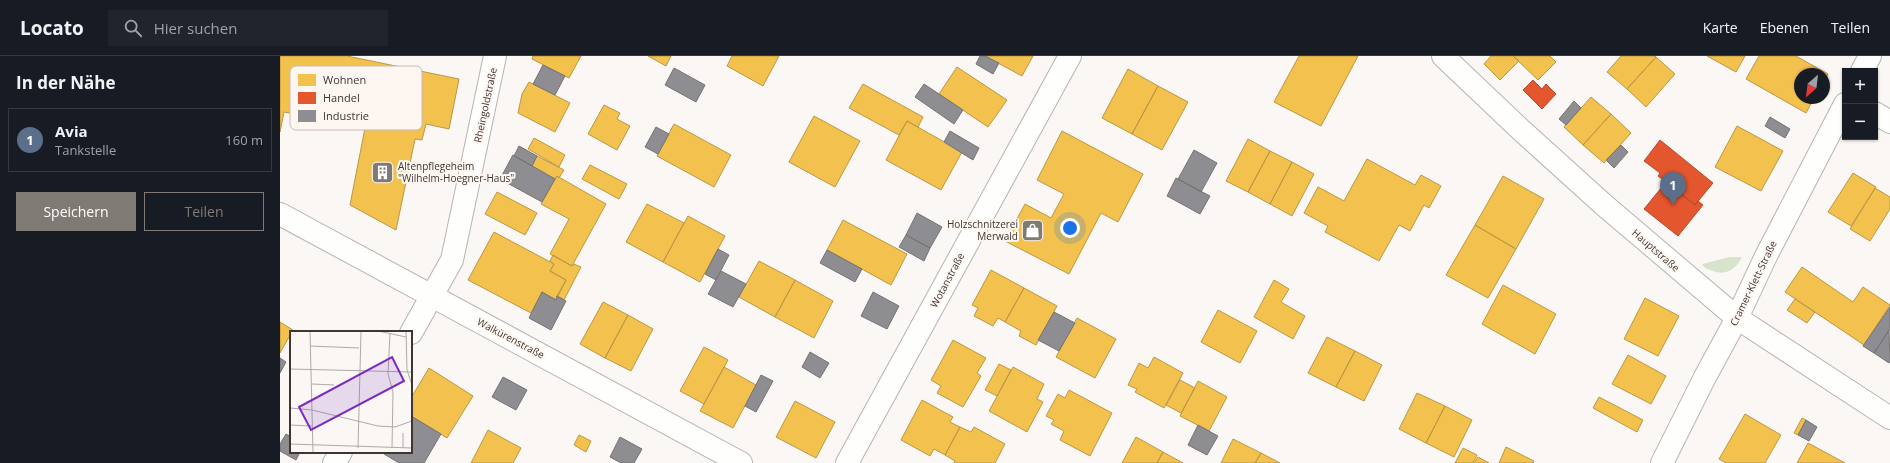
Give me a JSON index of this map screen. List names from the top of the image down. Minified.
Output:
{"streets":{"street":["Rheingoldstraße","Hauptstraße","Wotanstraße","Cramer-Klett-Straße","Walkürenstraße"]},"crossings":[["Rheingoldstraße","Walkürenstraße"],["Hauptstraße","Cramer-Klett-Straße"]],"places":{"building":["Altenpflegeheim \"Wilhelm-Hoegner-Haus\""],"shop":["Holzschnitzerei Merwald"]},"legend":["Wohnen","Handel","Industrie"],"north":"bottom left","page":{"header":"Locato","search":"Hier suchen","nav":["Karte","Ebenen","Teilen"],"heading":"In der Nähe","map_buttons":["+","−"],"list":[{"mark":"1","name":"Avia","note":"Tankstelle","value":"160 m"}],"pins":"1","buttons":["Speichern","Teilen"]}}
